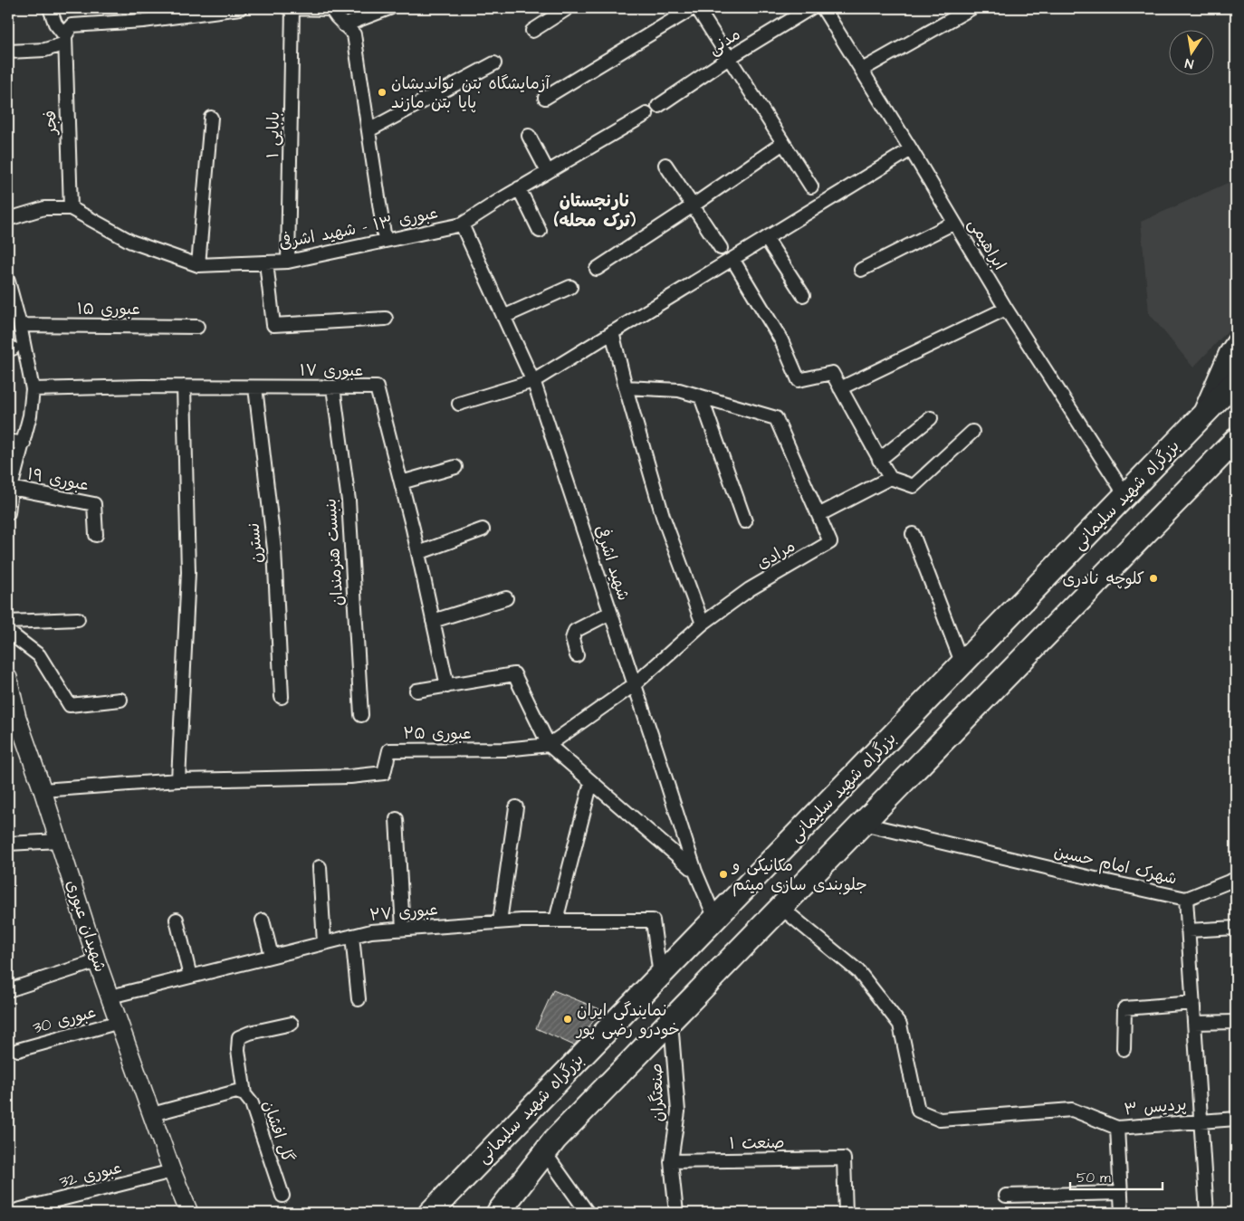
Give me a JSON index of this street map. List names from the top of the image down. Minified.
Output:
{"streets":{"highway":["بزرگراه شهید سلیمانی"],"main road":["شهیدان عبوری"],"street":["مدنی","فجر","بابایی ۱","عبوری ۱۳ - شهید اشرفی","ابراهیمی","عبوری ۱۵","عبوری ۱۷","عبوری ۱۹","نسترن","بنبست هنرمندان","مرادی","شهید اشرفی","عبوری ۲۵","شهرک امام حسین","عبوری ۲۷","عبوری 30","صنعتگران","پردیس ۳","گل افشان","صنعت ۱","عبوری 32"]},"crossings":[["فجر","عبوری ۱۳ - شهید اشرفی"],["بابایی ۱","عبوری ۱۳ - شهید اشرفی"],["عبوری ۱۳ - شهید اشرفی","شهید اشرفی"],["ابراهیمی","بزرگراه شهید سلیمانی"],["عبوری ۱۷","نسترن"],["عبوری ۱۷","بنبست هنرمندان"],["بزرگراه شهید سلیمانی","شهید اشرفی"],["بزرگراه شهید سلیمانی","عبوری ۲۷"],["مرادی","شهید اشرفی"],["مرادی","عبوری ۲۵"],["عبوری ۲۵","شهیدان عبوری"],["شهرک امام حسین","پردیس ۳"],["عبوری ۲۷","شهیدان عبوری"],["شهیدان عبوری","عبوری 30"],["شهیدان عبوری","گل افشان"],["شهیدان عبوری","عبوری 32"],["صنعتگران","صنعت ۱"]],"districts":["نارنجستان (ترک محله)"],"places":["آزمایشگاه بتن نواندیشان پایا بتن مازند","کلوچه نادری","مکانیکی و جلوبندی سازی میثم","نمایندگی ایران خودرو رضی پور"],"scale_bar":"50 m","north":"bottom"}
